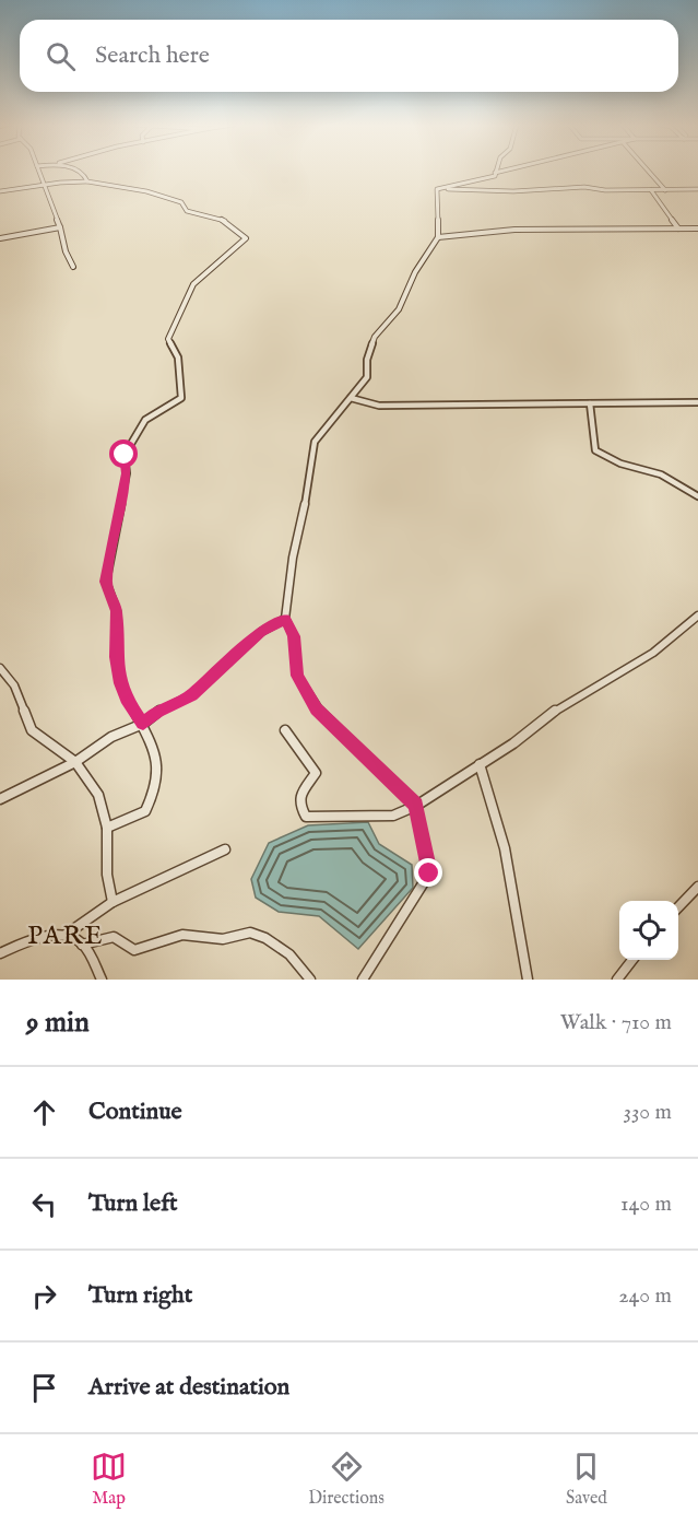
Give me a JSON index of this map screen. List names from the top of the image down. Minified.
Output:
{"districts":["PARE"],"page":{"search":"Search here","heading":["9 min","Walk · 710 m"],"list":[["Continue","330 m"],["Turn left","140 m"],["Turn right","240 m"],"Arrive at destination"],"nav":["Map","Directions","Saved"]}}
